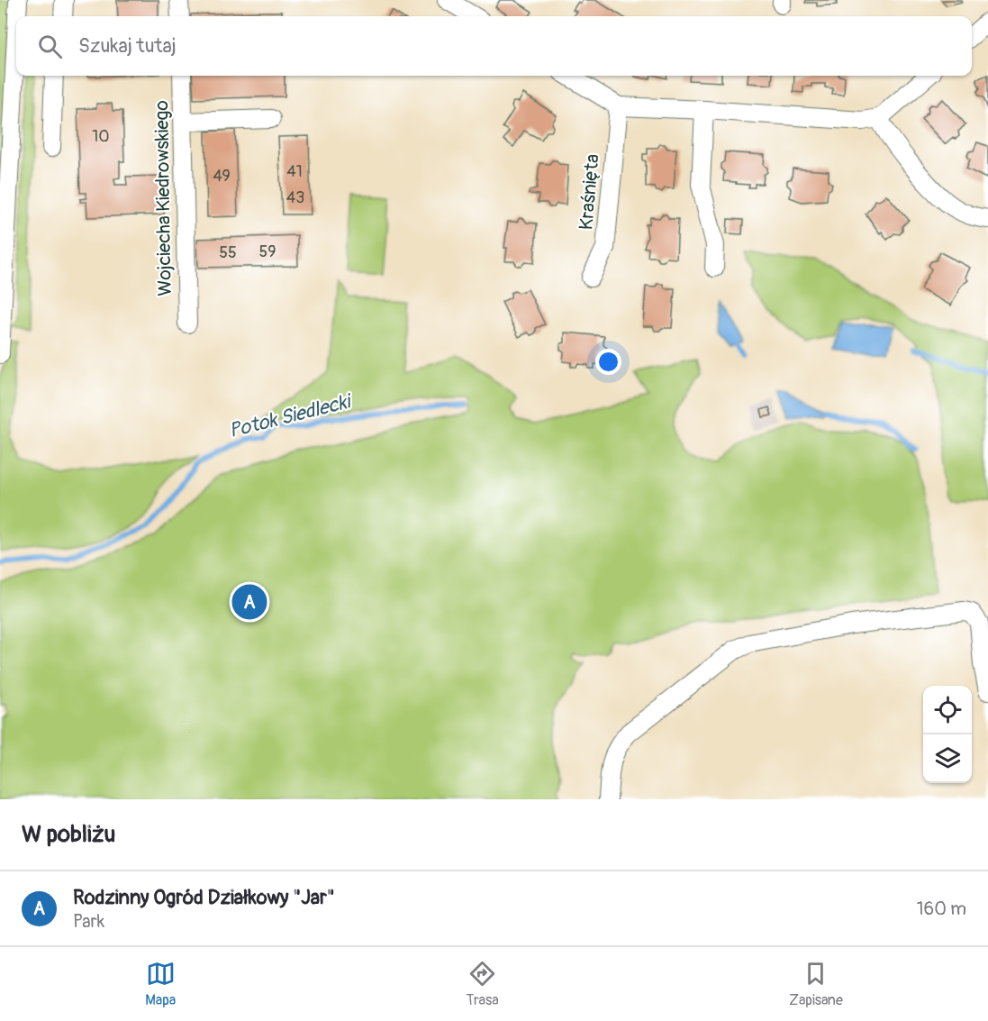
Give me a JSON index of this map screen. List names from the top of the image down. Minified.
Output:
{"streets":{"street":["Kraśnięta","Wojciecha Kiedrowskiego"]},"water":["Potok Siedlecki"],"house_numbers":["10","41","49","43","59","55"],"page":{"search":"Szukaj tutaj","pins":"A","heading":"W pobliżu","list":[{"mark":"A","name":"Rodzinny Ogród Działkowy \"Jar\"","note":"Park","value":"160 m"}],"nav":["Mapa","Trasa","Zapisane"]}}
